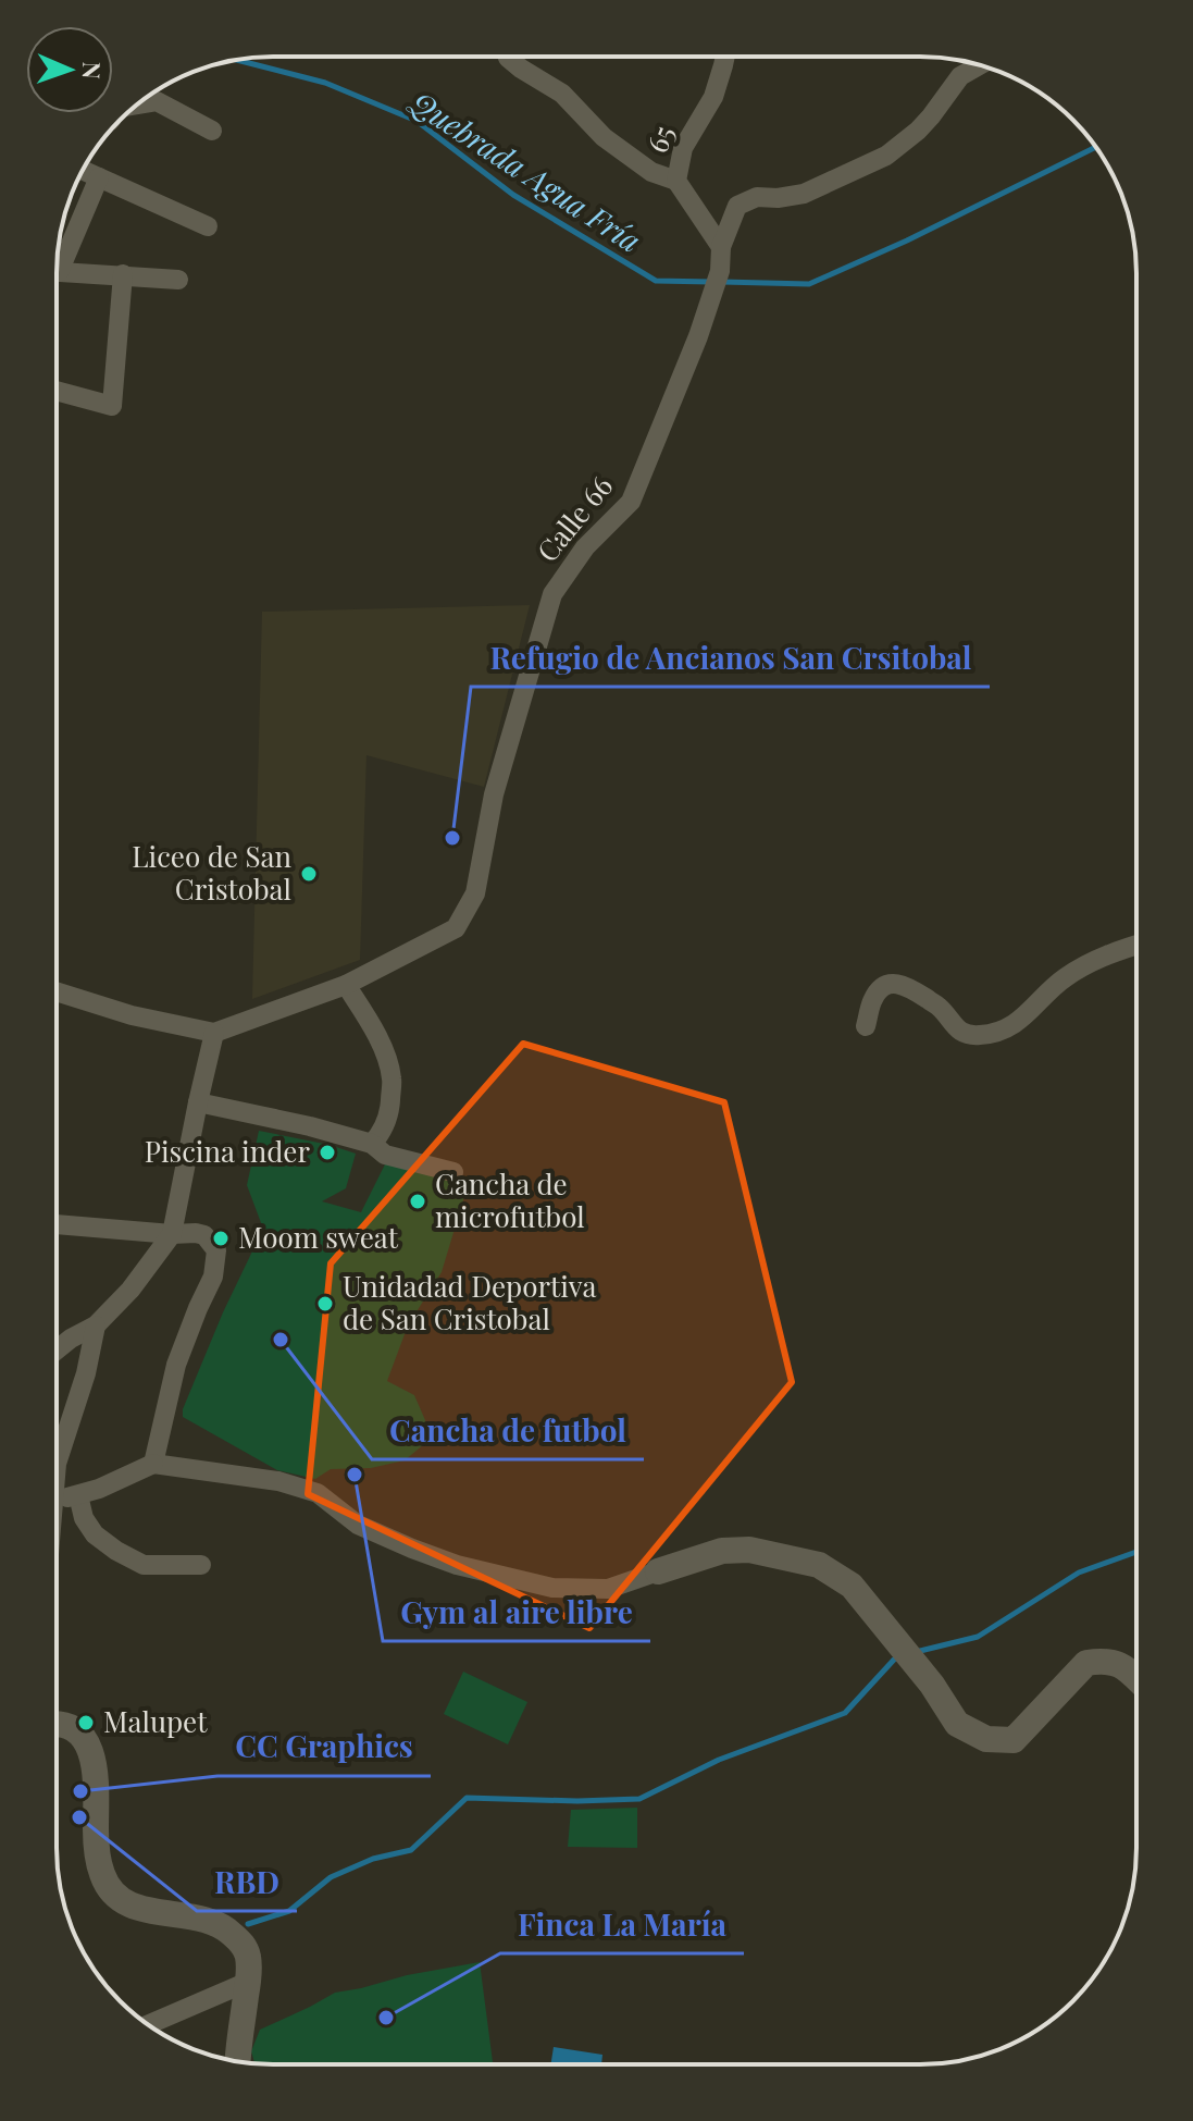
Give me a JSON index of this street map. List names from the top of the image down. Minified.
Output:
{"streets":{"street":["65","Calle 66"]},"crossings":[["65","Calle 66"]],"water":["Quebrada Agua Fría"],"places":["Refugio de Ancianos San Crsitobal","Liceo de San Cristobal","Piscina inder","Cancha de microfutbol","Moom sweat","Unidadad Deportiva de San Cristobal","Cancha de futbol","Gym al aire libre","Malupet","CC Graphics","RBD","Finca La María"],"north":"right"}
